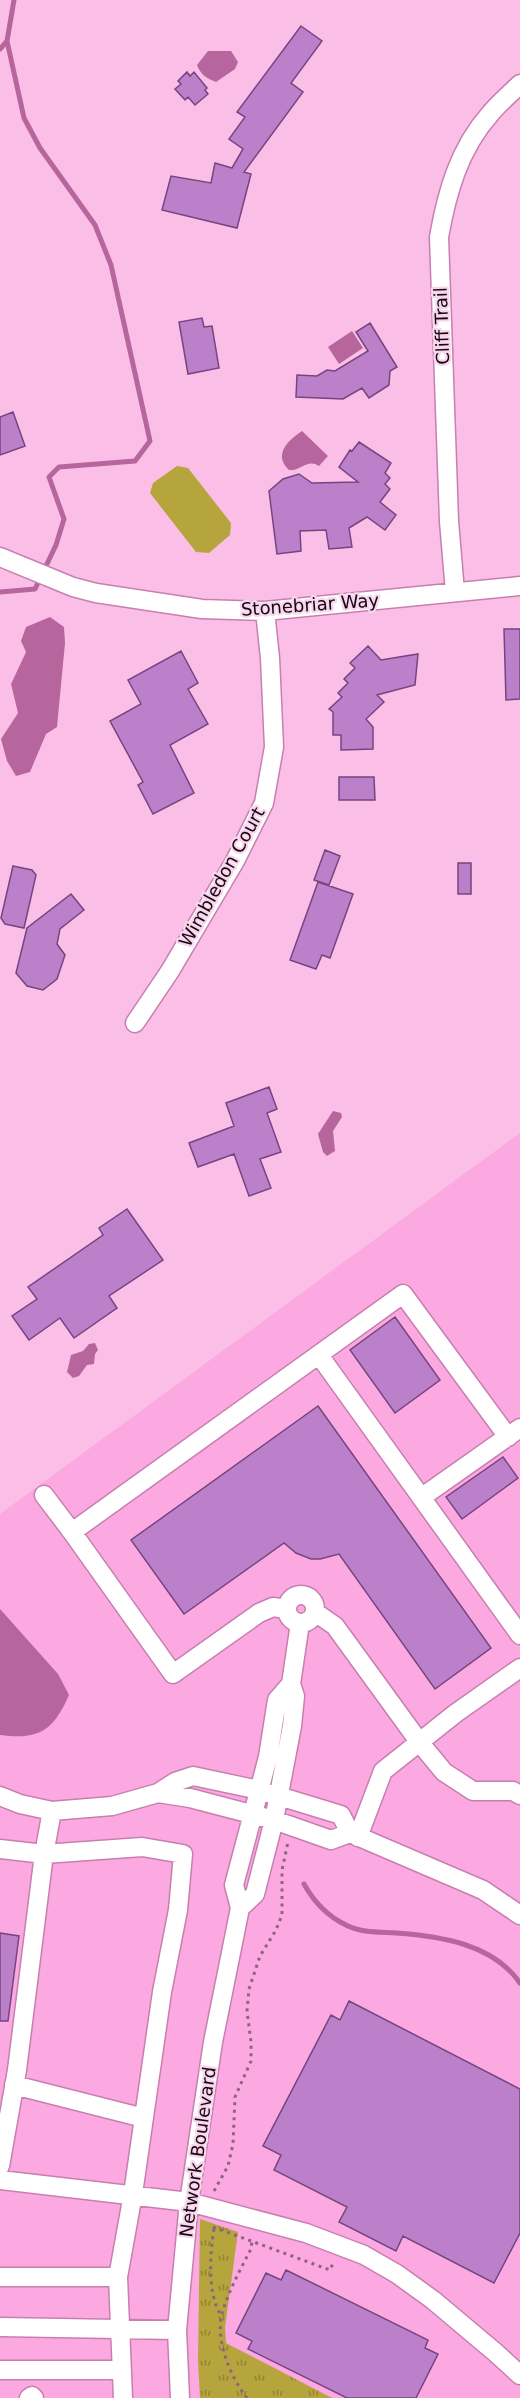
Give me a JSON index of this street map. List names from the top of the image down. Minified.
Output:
{"streets":{"street":["Cliff Trail","Stonebriar Way","Wimbledon Court","Network Boulevard"]},"crossings":[["Cliff Trail","Stonebriar Way"],["Stonebriar Way","Wimbledon Court"]]}
